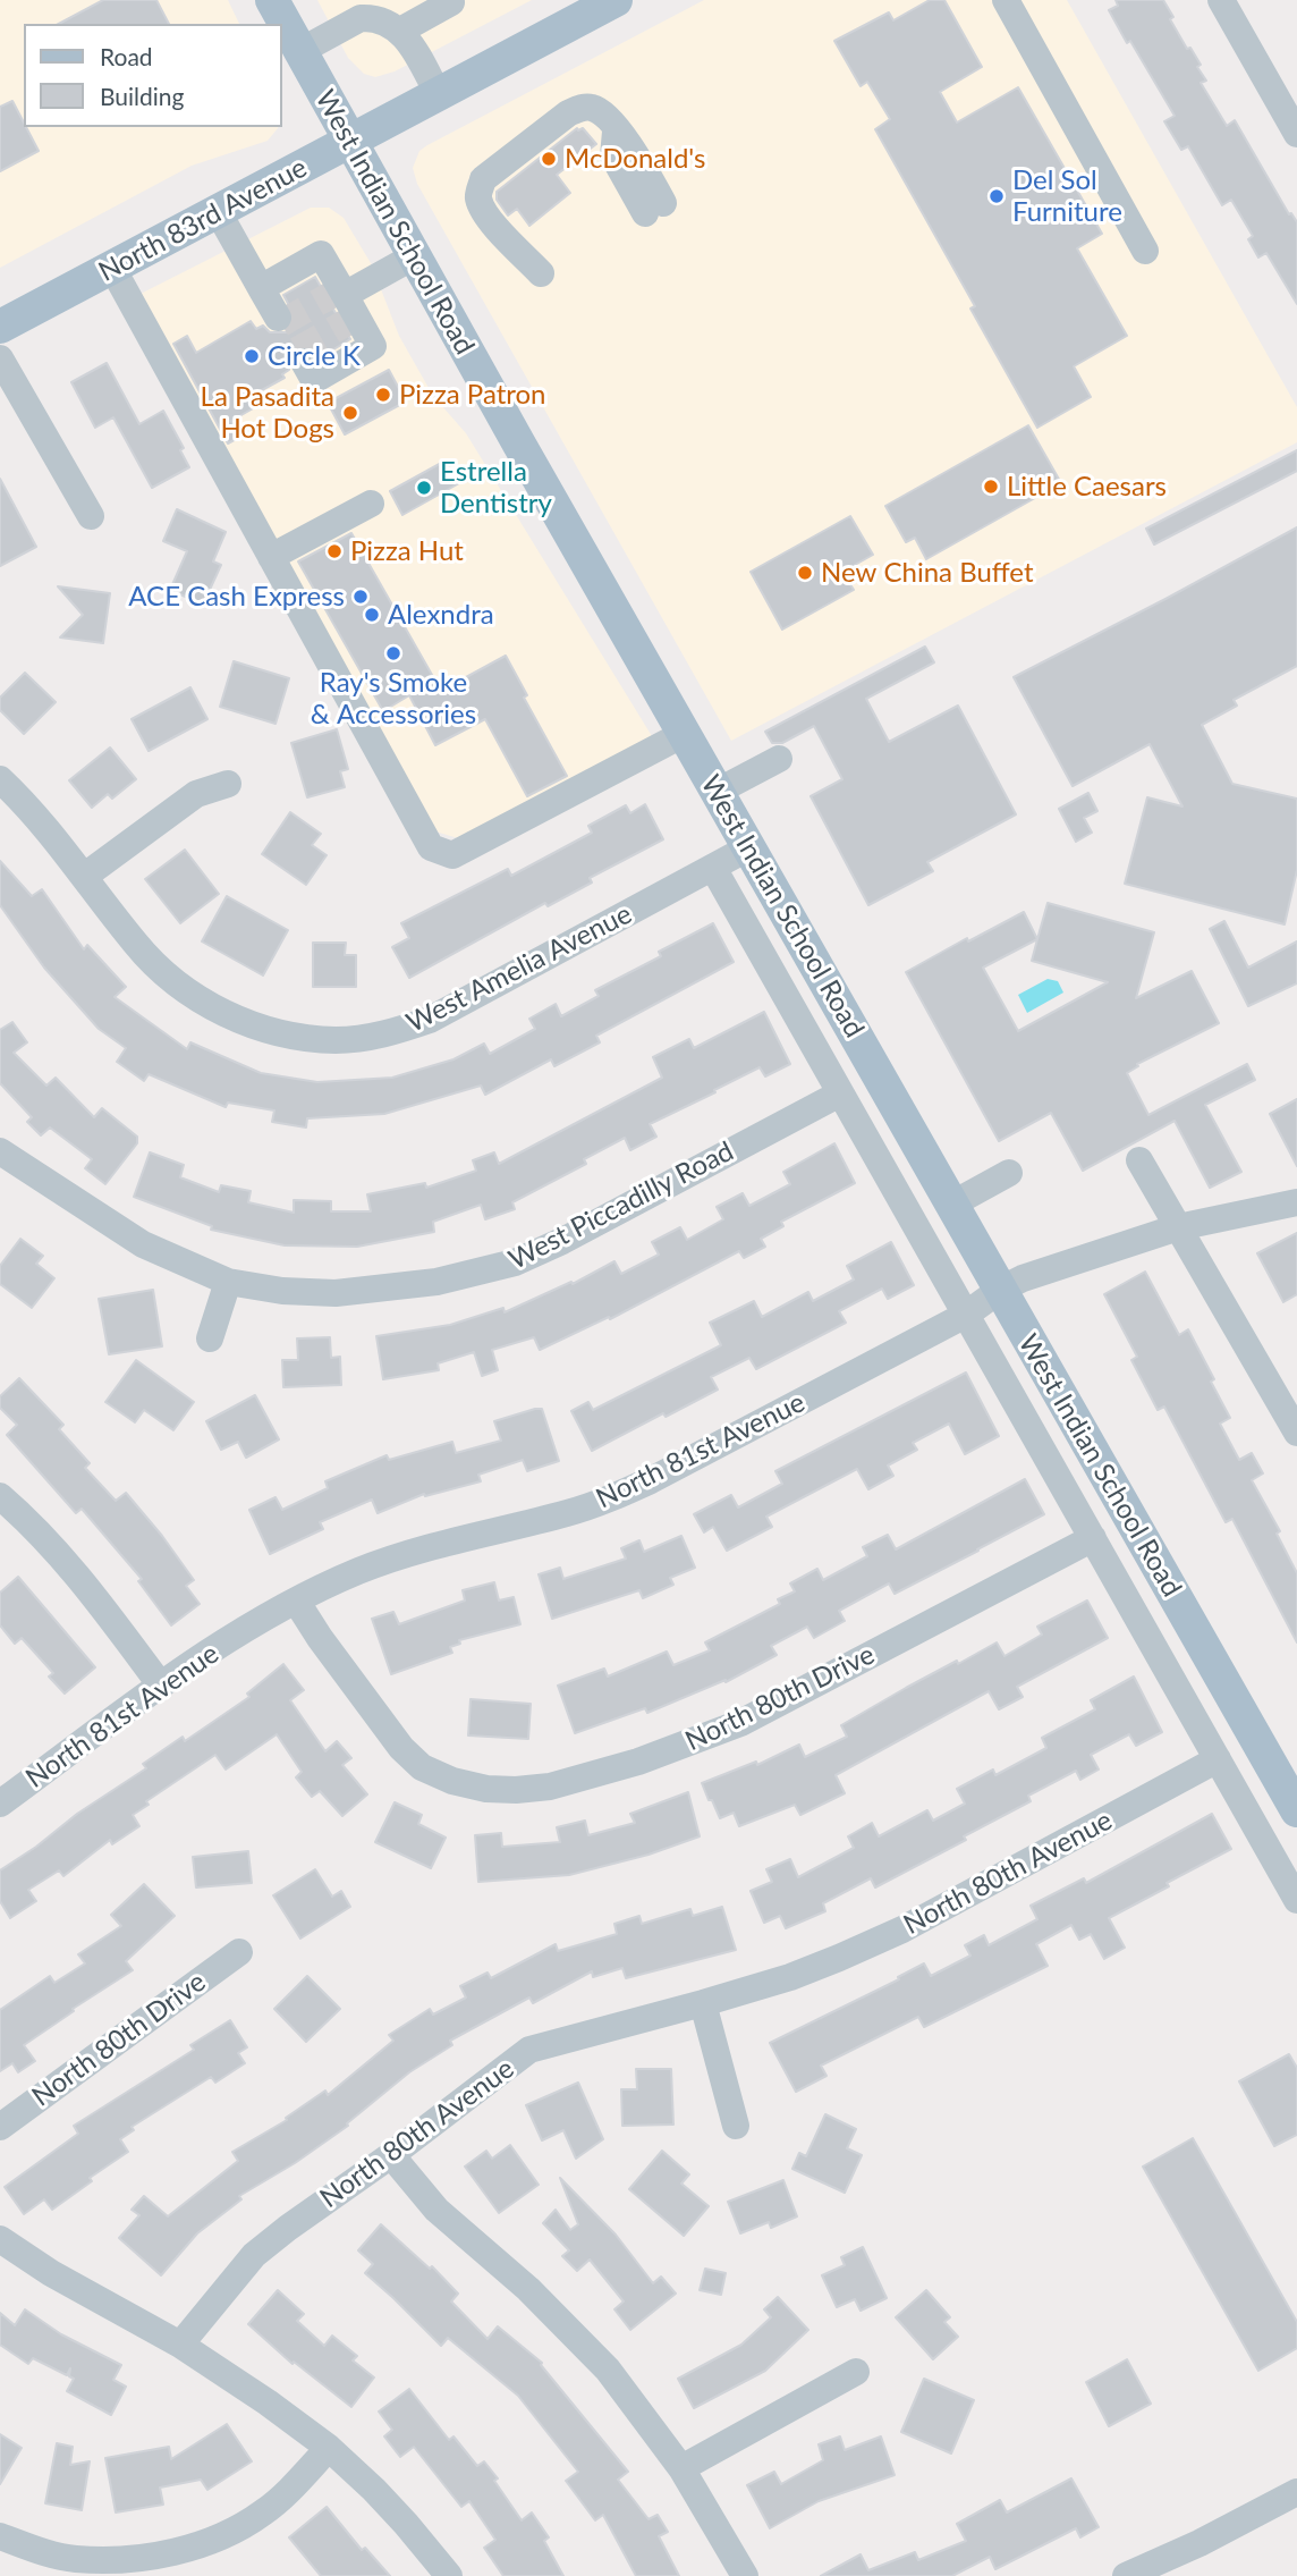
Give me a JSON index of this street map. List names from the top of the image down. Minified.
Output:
{"streets":{"main road":["North 83rd Avenue","West Indian School Road"],"street":["West Amelia Avenue","West Piccadilly Road","North 81st Avenue","North 80th Drive","North 80th Avenue"]},"crossings":[["North 83rd Avenue","West Indian School Road"],["West Indian School Road","West Amelia Avenue"],["West Indian School Road","West Piccadilly Road"],["West Indian School Road","North 81st Avenue"],["West Indian School Road","North 80th Drive"],["West Indian School Road","North 80th Avenue"],["North 81st Avenue","North 80th Drive"]],"places":["McDonald's","Del Sol Furniture","Circle K","Pizza Patron","La Pasadita Hot Dogs","Little Caesars","Estrella Dentistry","Pizza Hut","New China Buffet","ACE Cash Express","Alexndra","Ray's Smoke & Accessories"],"legend":["Road","Building"]}
